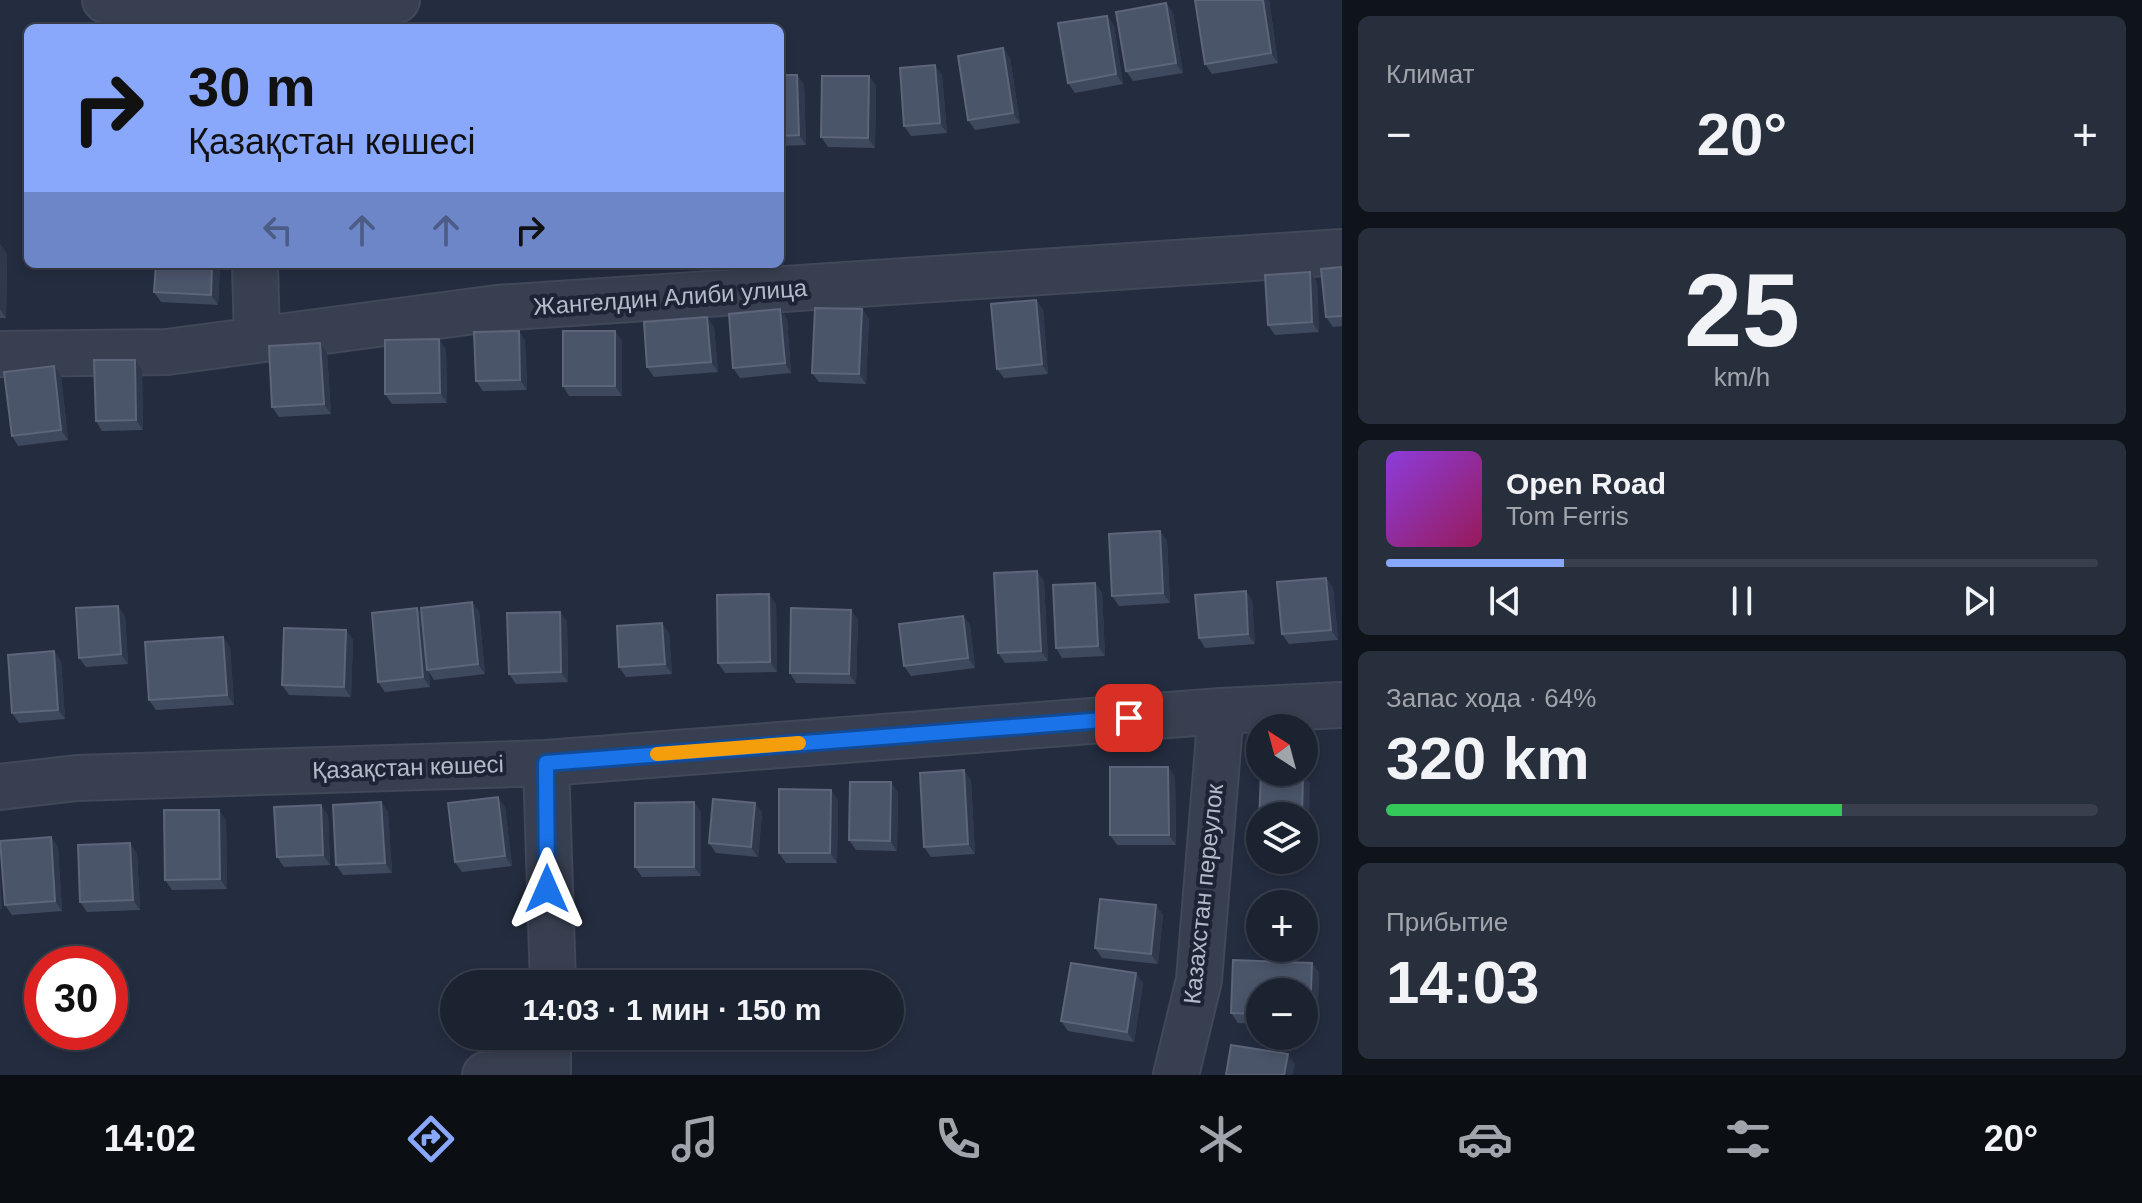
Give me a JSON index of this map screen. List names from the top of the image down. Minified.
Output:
{"streets":{"street":["Жангелдин Алиби улица","Қазақстан көшесі","Казахстан переулок"]},"crossings":[["Қазақстан көшесі","Казахстан переулок"]],"north":"top left","page":{"tile":["Климат",["25","km/h"],["Запас хода · 64%","320 km"],["Прибытие","14:03"]],"turn":["30 m","Қазақстан көшесі"],"heat":["−","20°","+"],"song":["Open Road","Tom Ferris"],"map_buttons":["+","−"],"limit":"30","trip":"14:03 · 1 мин · 150 m","tabs":["14:02","20°"]}}
